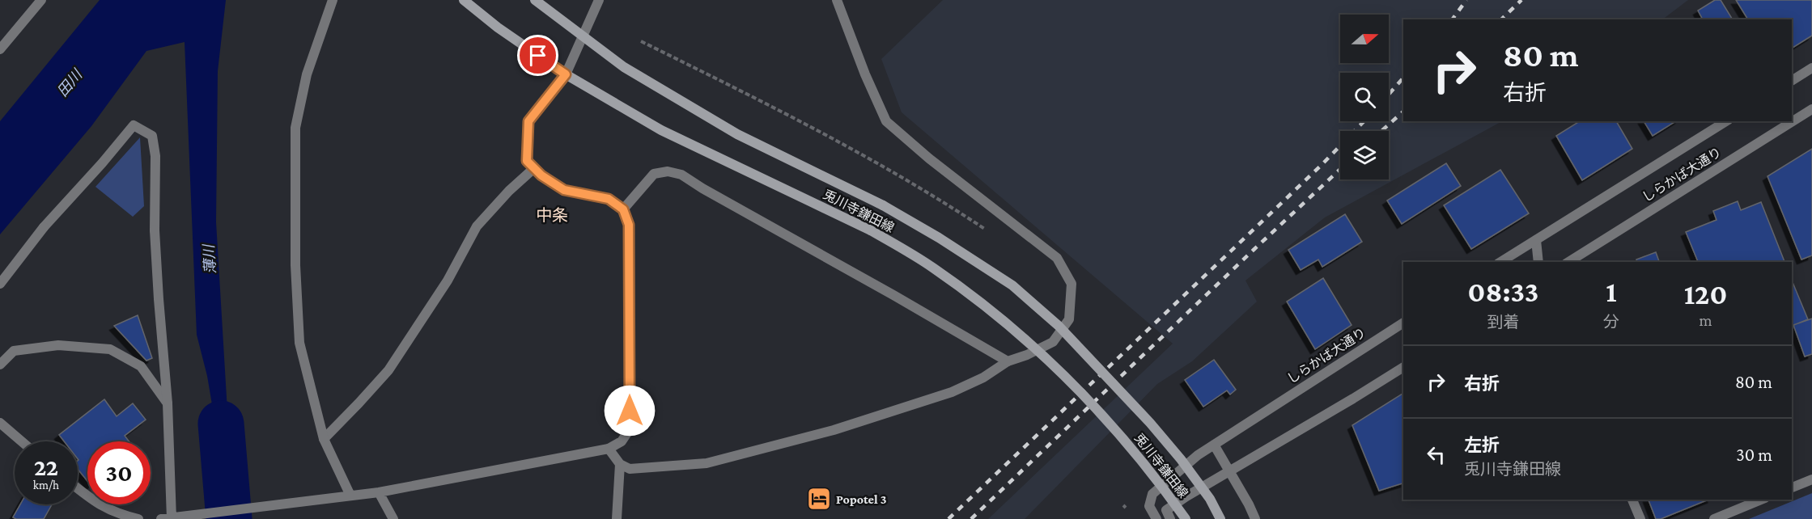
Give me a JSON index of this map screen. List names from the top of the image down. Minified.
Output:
{"streets":{"main road":["兎川寺鎌田線"],"street":["しらかば大通り"]},"districts":["中条"],"water":["田川","薄川"],"places":{"hotel":["Popotel 3"]},"north":"right","page":{"turn":["80 m","右折"],"eta":["08:33","到着","1","分","120","m"],"list":[{"name":"右折","value":"80 m"},{"name":"左折","note":"兎川寺鎌田線","value":"30 m"}],"speed":"22 km/h","limit":"30"}}
